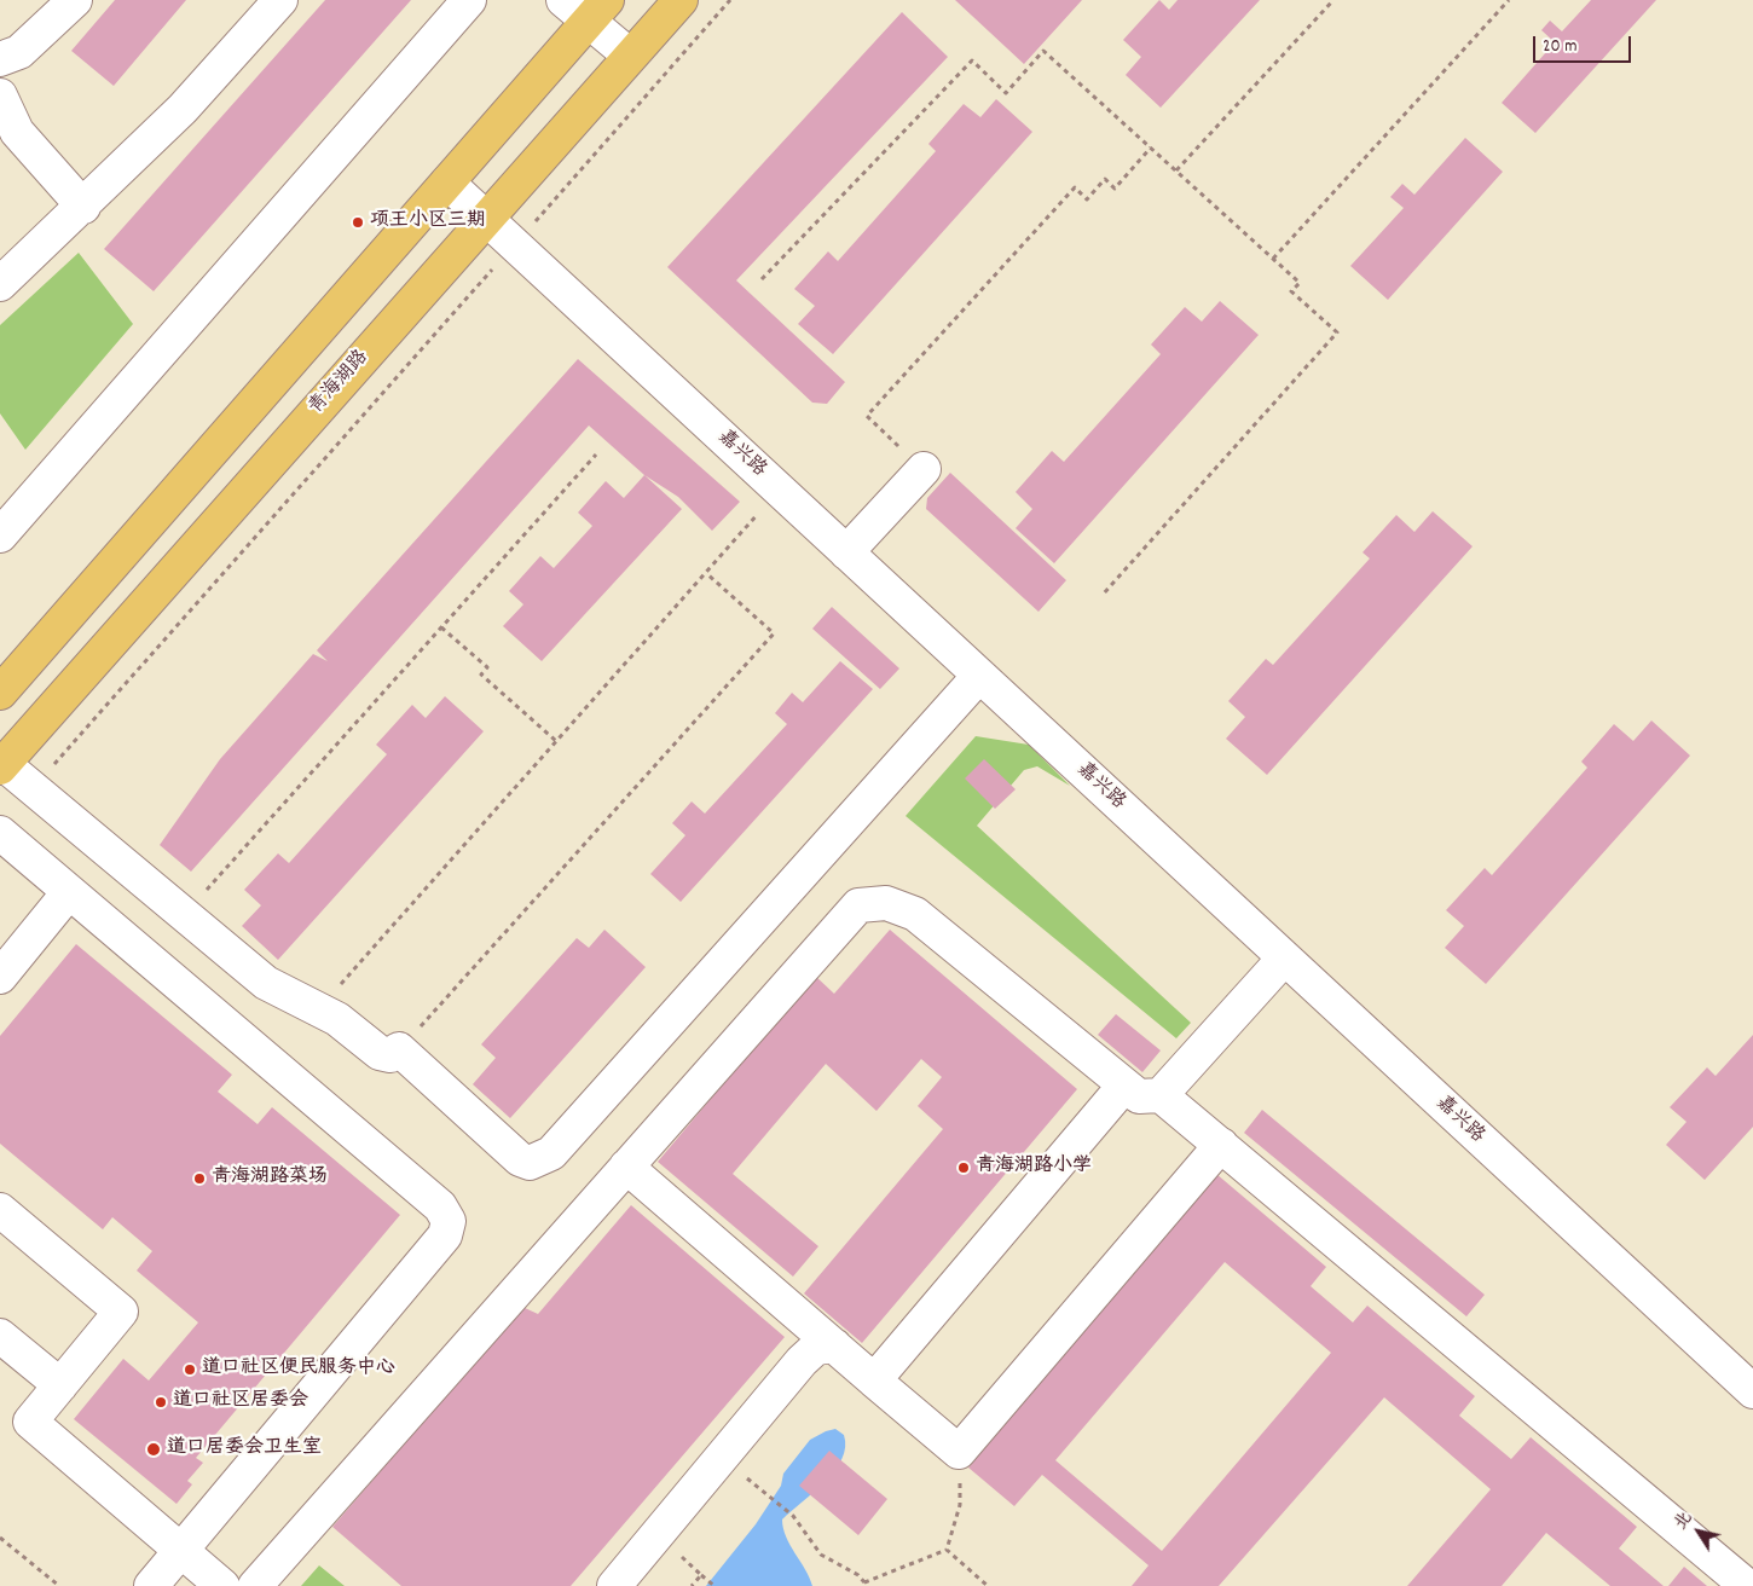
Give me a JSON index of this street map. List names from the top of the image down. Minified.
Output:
{"streets":{"main road":["青海湖路"],"street":["嘉兴路"]},"crossings":[["青海湖路","嘉兴路"]],"places":["项王小区三期","青海湖路小学","青海湖路菜场","道口社区便民服务中心","道口社区居委会","道口居委会卫生室"],"scale_bar":"20 m","north":"top left"}
